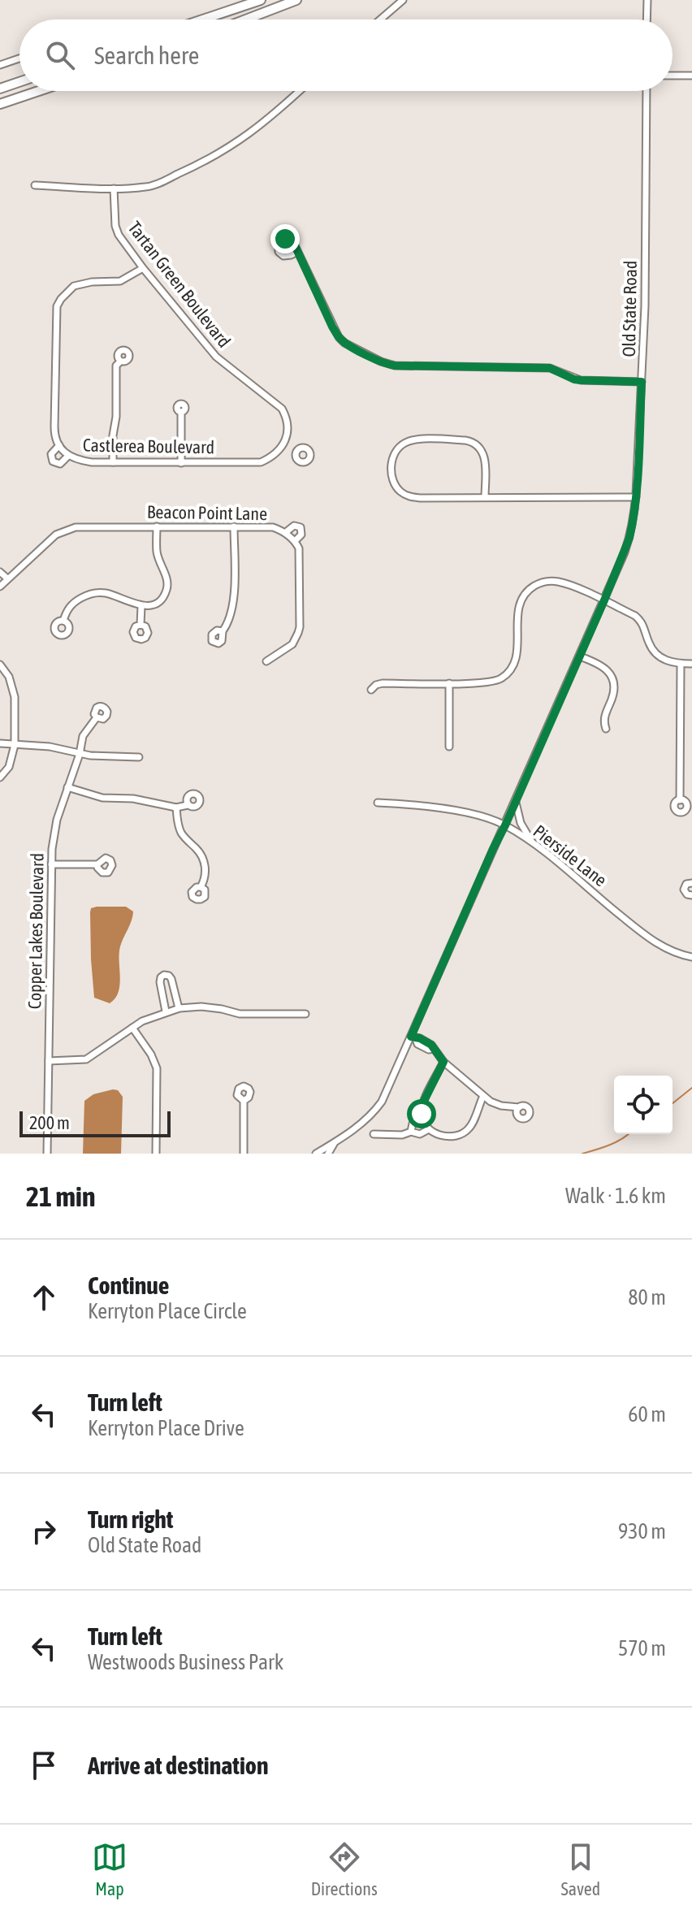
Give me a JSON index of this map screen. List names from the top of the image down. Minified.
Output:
{"streets":{"street":["Tartan Green Boulevard","Old State Road","Castlerea Boulevard","Beacon Point Lane","Pierside Lane","Copper Lakes Boulevard"]},"crossings":[["Tartan Green Boulevard","Castlerea Boulevard"],["Old State Road","Pierside Lane"]],"scale_bar":"200 m","page":{"search":"Search here","scale":"200 m","heading":["21 min","Walk · 1.6 km"],"list":[["Continue","Kerryton Place Circle","80 m"],["Turn left","Kerryton Place Drive","60 m"],["Turn right","Old State Road","930 m"],["Turn left","Westwoods Business Park","570 m"],"Arrive at destination"],"nav":["Map","Directions","Saved"]}}
